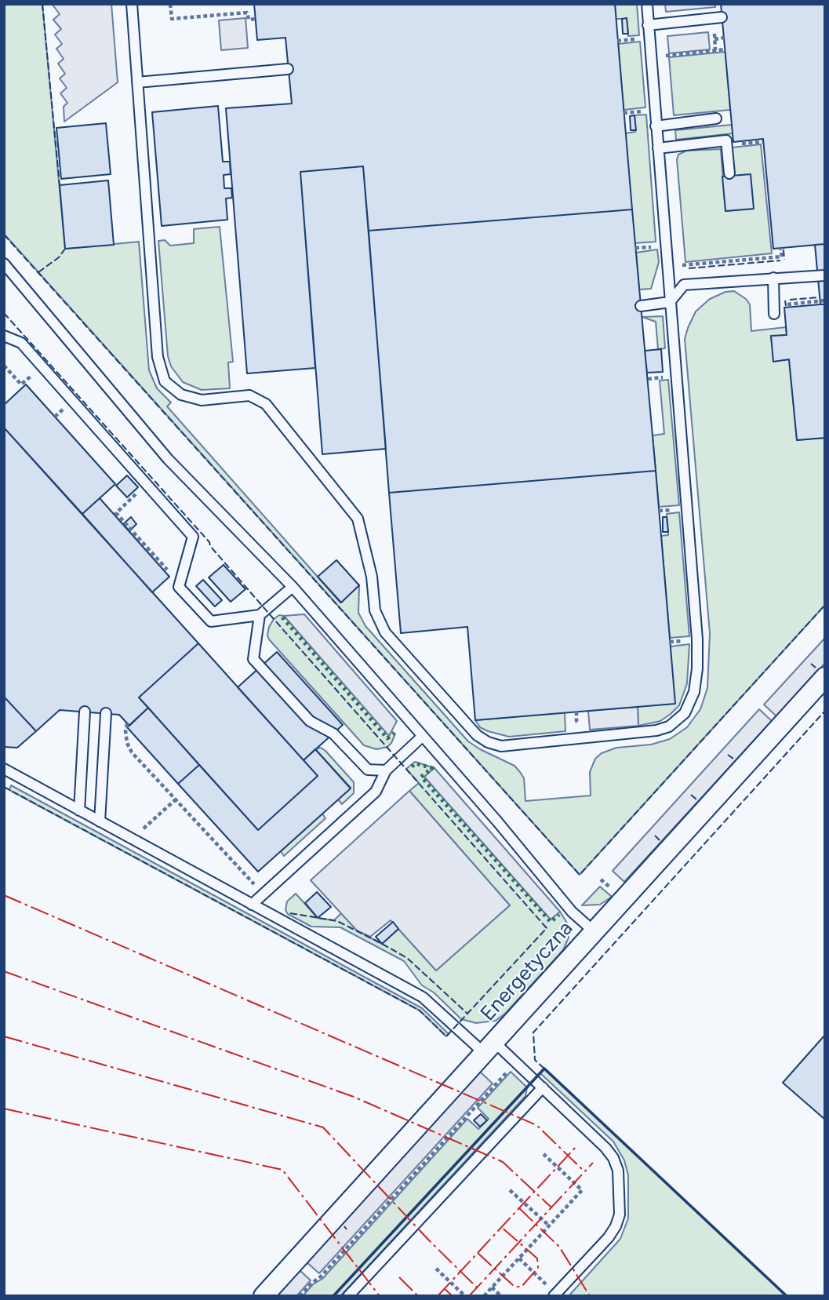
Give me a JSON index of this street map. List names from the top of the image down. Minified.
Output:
{"streets":{"street":["Energetyczna"]}}
